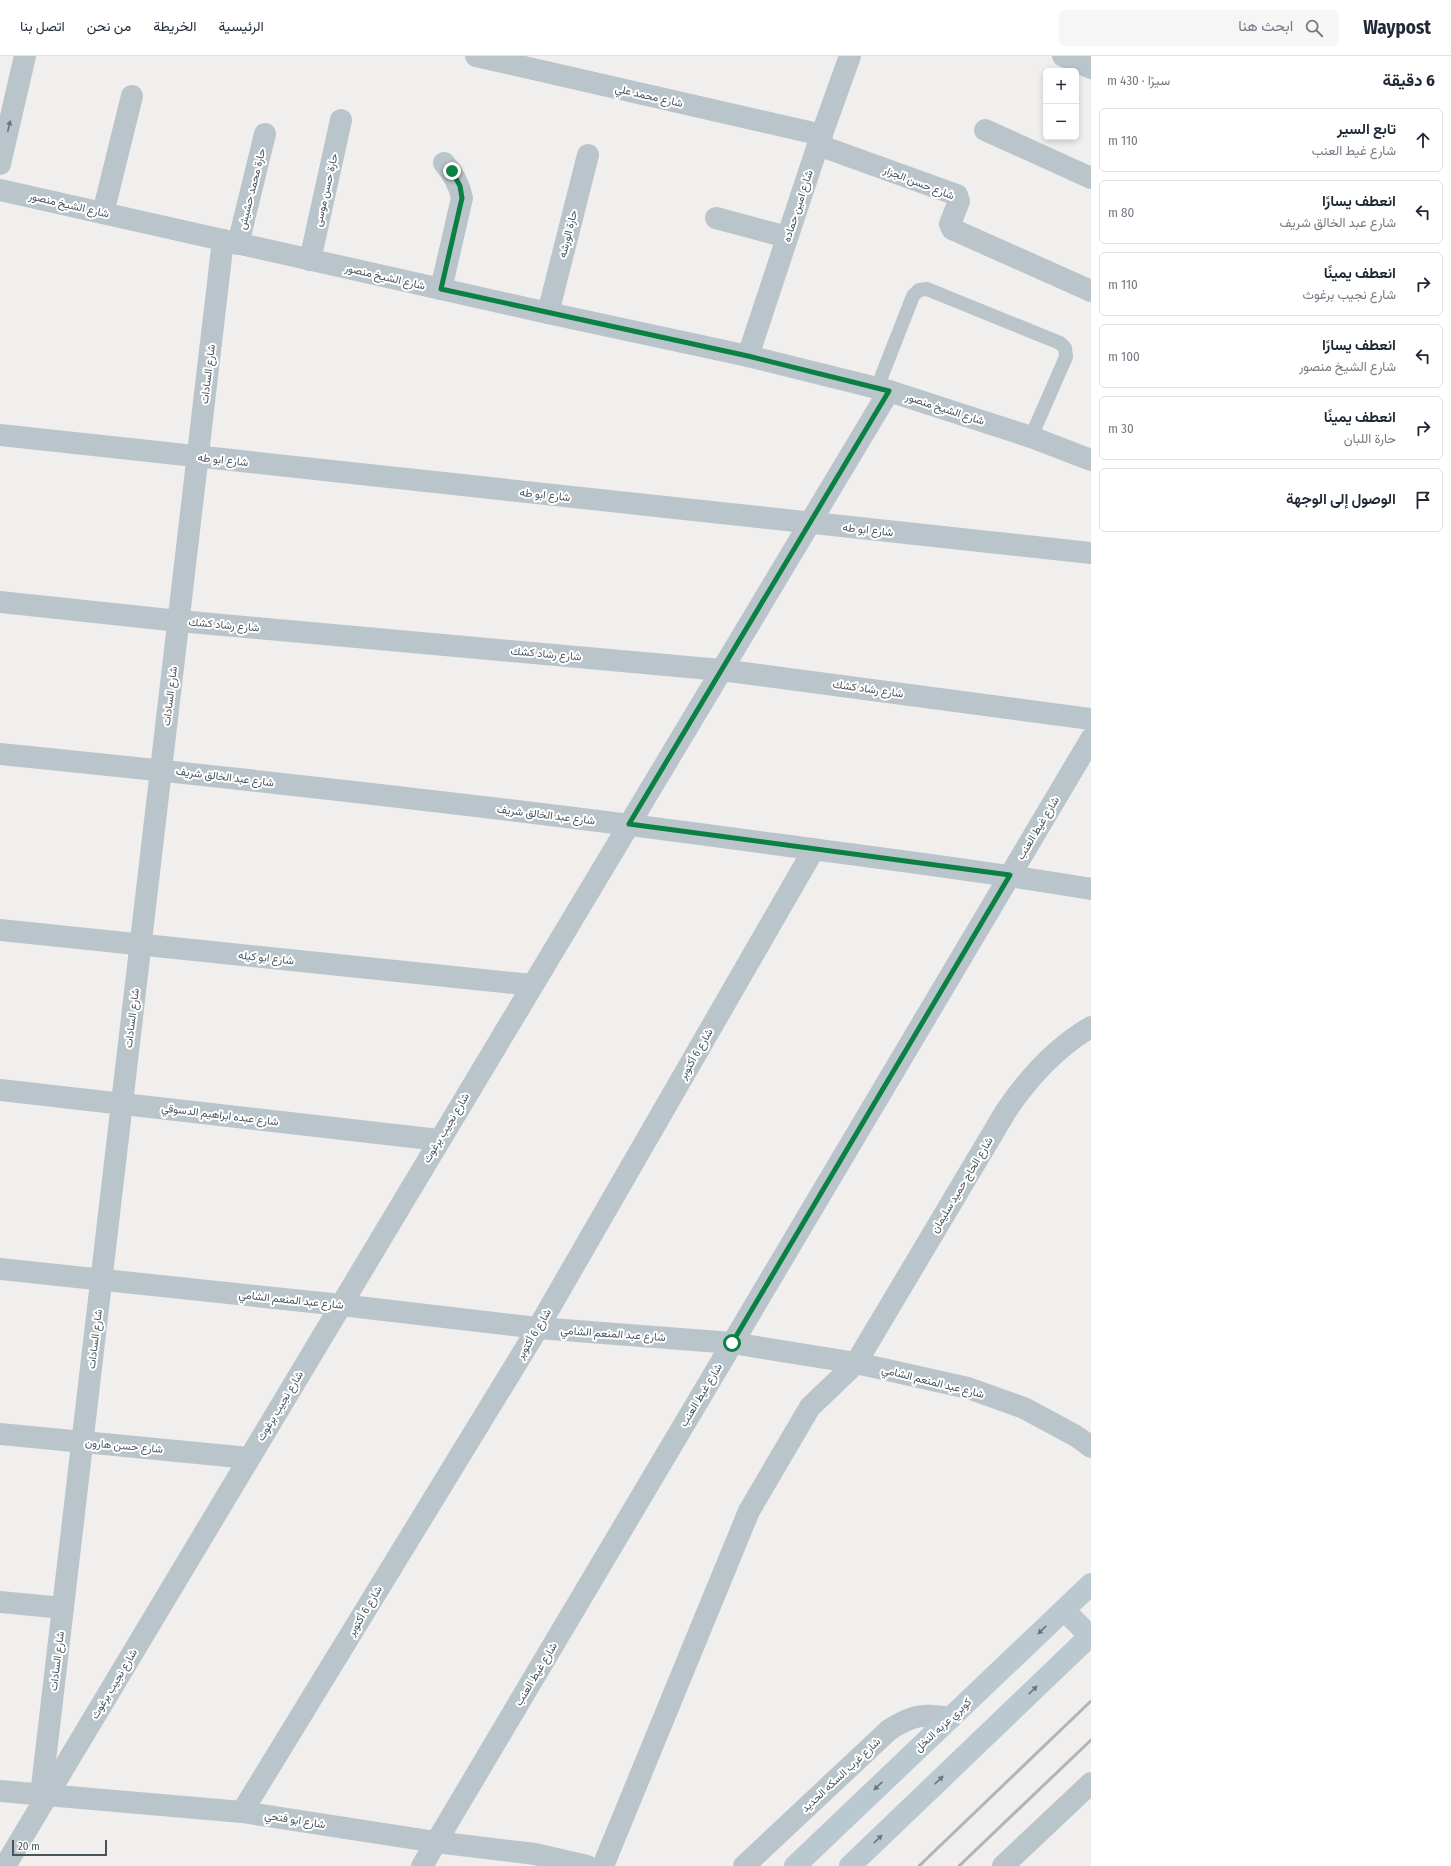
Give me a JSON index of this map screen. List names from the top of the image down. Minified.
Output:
{"streets":{"main road":["كوبري عزبه النخل"],"street":["شارع محمد علي","شارع حسن الجزار","حارة محمد حشيش","حارة حسن موسى","شارع الشيخ منصور","شارع امين حماده","حارة الورشه","شارع السادات","شارع ابو طه","شارع رشاد كشك","شارع عبد الخالق شريف","شارع غيط العنب","شارع ابو كيله","شارع 6 أكتوبر","شارع عبده ابراهيم الدسوقي","شارع نجيب برغوث","شارع الحاج حميد سليمان","شارع عبد المنعم الشامي","شارع حسن هارون","شارع غرب السكه الحديد","شارع ابو فتحي"]},"crossings":[["شارع محمد علي","شارع حسن الجزار"],["شارع محمد علي","شارع امين حماده"],["شارع حسن الجزار","شارع امين حماده"],["حارة محمد حشيش","شارع الشيخ منصور"],["حارة محمد حشيش","شارع السادات"],["حارة حسن موسى","شارع الشيخ منصور"],["شارع الشيخ منصور","شارع امين حماده"],["شارع الشيخ منصور","حارة الورشه"],["شارع الشيخ منصور","شارع السادات"],["شارع الشيخ منصور","شارع نجيب برغوث"],["شارع السادات","شارع ابو طه"],["شارع السادات","شارع رشاد كشك"],["شارع السادات","شارع عبد الخالق شريف"],["شارع السادات","شارع ابو كيله"],["شارع السادات","شارع عبده ابراهيم الدسوقي"],["شارع السادات","شارع نجيب برغوث"],["شارع السادات","شارع عبد المنعم الشامي"],["شارع السادات","شارع حسن هارون"],["شارع السادات","شارع ابو فتحي"],["شارع ابو طه","شارع نجيب برغوث"],["شارع رشاد كشك","شارع نجيب برغوث"],["شارع عبد الخالق شريف","شارع غيط العنب"],["شارع عبد الخالق شريف","شارع 6 أكتوبر"],["شارع عبد الخالق شريف","شارع نجيب برغوث"],["شارع غيط العنب","شارع عبد المنعم الشامي"],["شارع غيط العنب","شارع ابو فتحي"],["شارع ابو كيله","شارع نجيب برغوث"],["شارع 6 أكتوبر","شارع عبد المنعم الشامي"],["شارع 6 أكتوبر","شارع ابو فتحي"],["شارع عبده ابراهيم الدسوقي","شارع نجيب برغوث"],["شارع نجيب برغوث","شارع عبد المنعم الشامي"],["شارع نجيب برغوث","شارع حسن هارون"],["شارع نجيب برغوث","شارع ابو فتحي"],["شارع الحاج حميد سليمان","شارع عبد المنعم الشامي"],["كوبري عزبه النخل","شارع غرب السكه الحديد"]],"scale_bar":"20 m","page":{"header":"Waypost","search":"ابحث هنا","nav":["الرئيسية","الخريطة","من نحن","اتصل بنا"],"heading":["6 دقيقة","سيرًا · 430 m"],"map_buttons":["+","−"],"list":[["تابع السير","شارع غيط العنب","110 m"],["انعطف يسارًا","شارع عبد الخالق شريف","80 m"],["انعطف يمينًا","شارع نجيب برغوث","110 m"],["انعطف يسارًا","شارع الشيخ منصور","100 m"],["انعطف يمينًا","حارة اللبان","30 m"],"الوصول إلى الوجهة"],"scale":"20 m"}}
